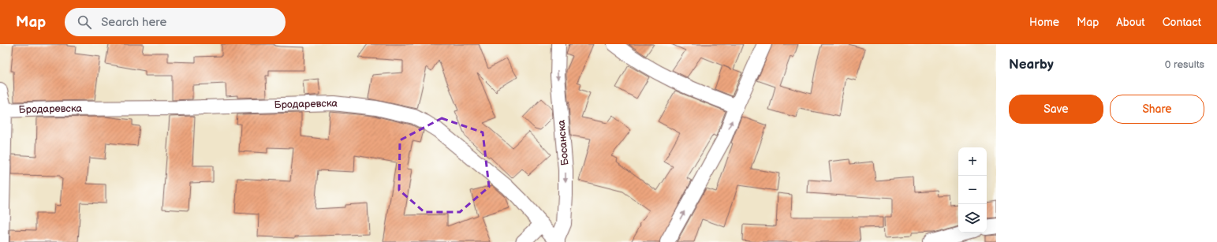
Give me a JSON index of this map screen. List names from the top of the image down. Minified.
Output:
{"streets":{"street":["Бродаревска","Босанска"]},"crossings":[["Бродаревска","Босанска"]],"one_way":["Босанска"],"page":{"header":"Map","search":"Search here","nav":["Home","Map","About","Contact"],"heading":["Nearby","0 results"],"buttons":["Save","Share"],"map_buttons":["+","−"]}}
